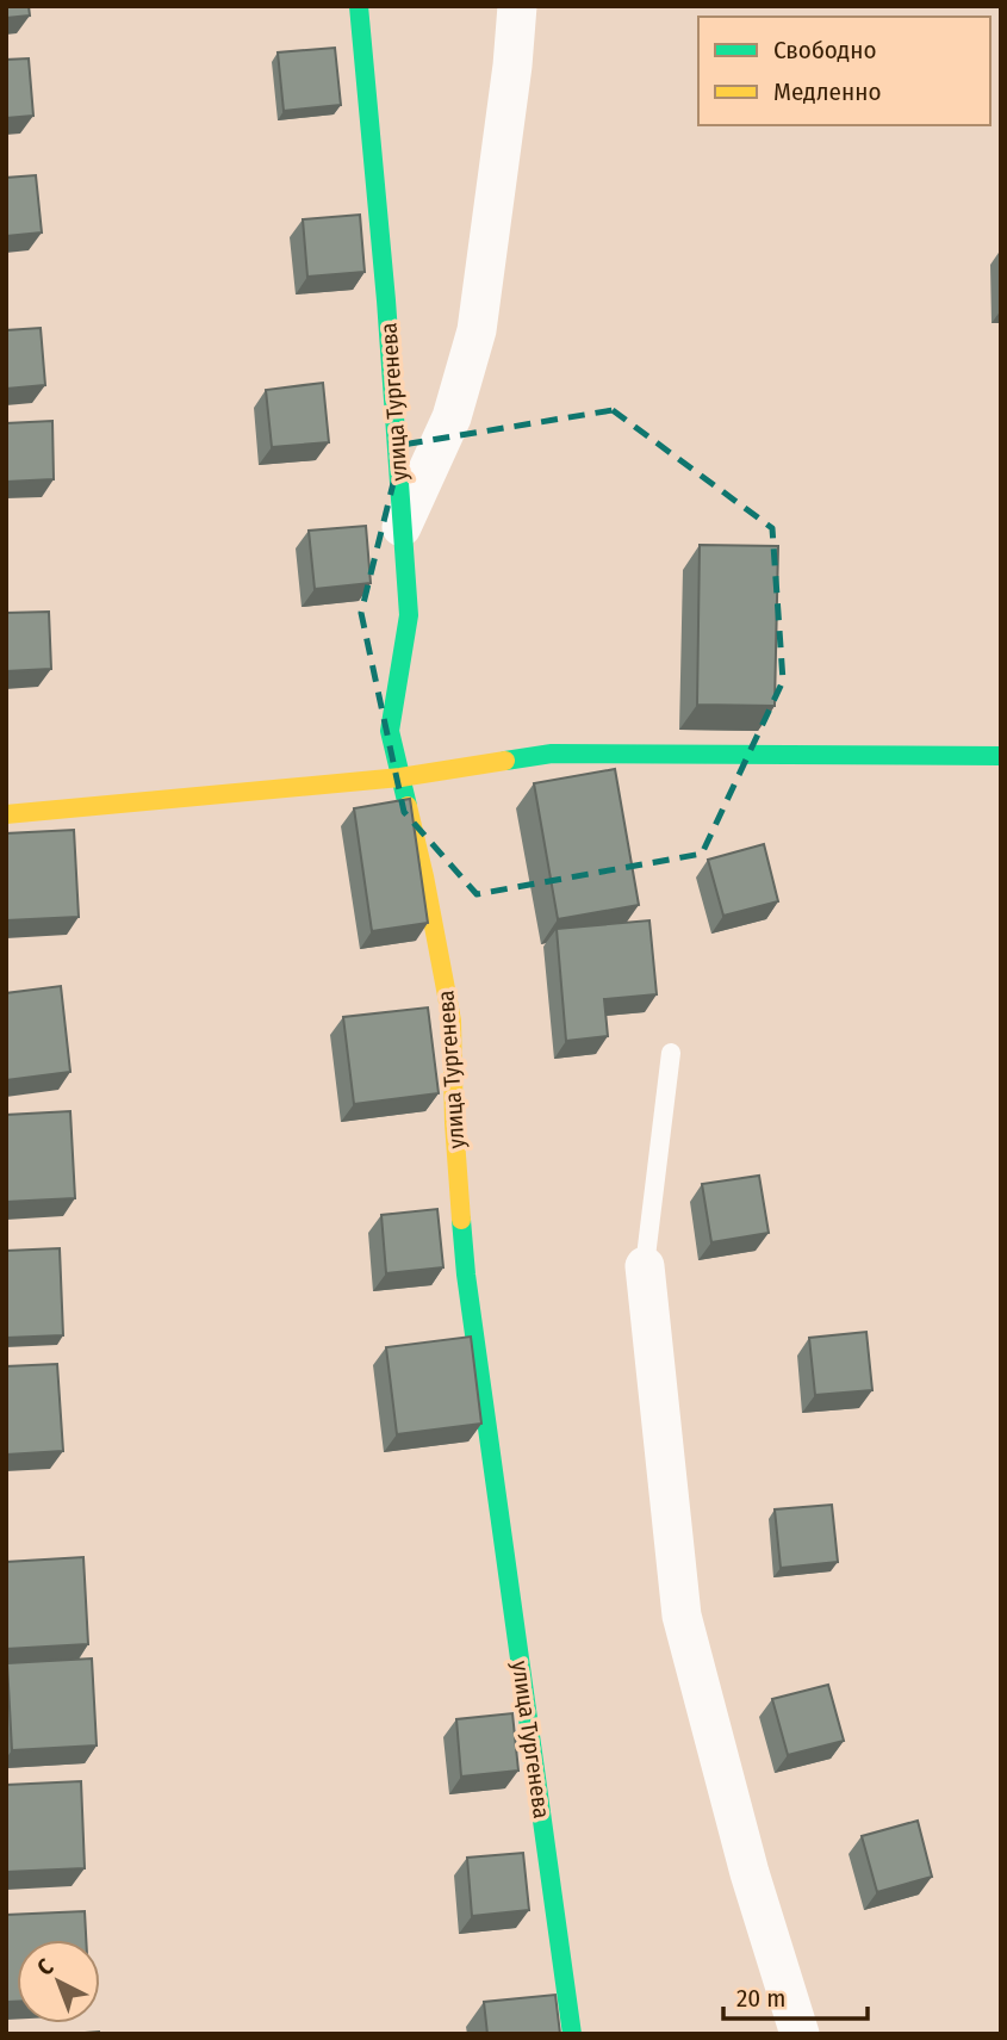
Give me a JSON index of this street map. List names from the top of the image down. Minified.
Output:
{"streets":{"street":["улица Тургенева"]},"legend":["Свободно","Медленно"],"scale_bar":"20 m","north":"top left"}
